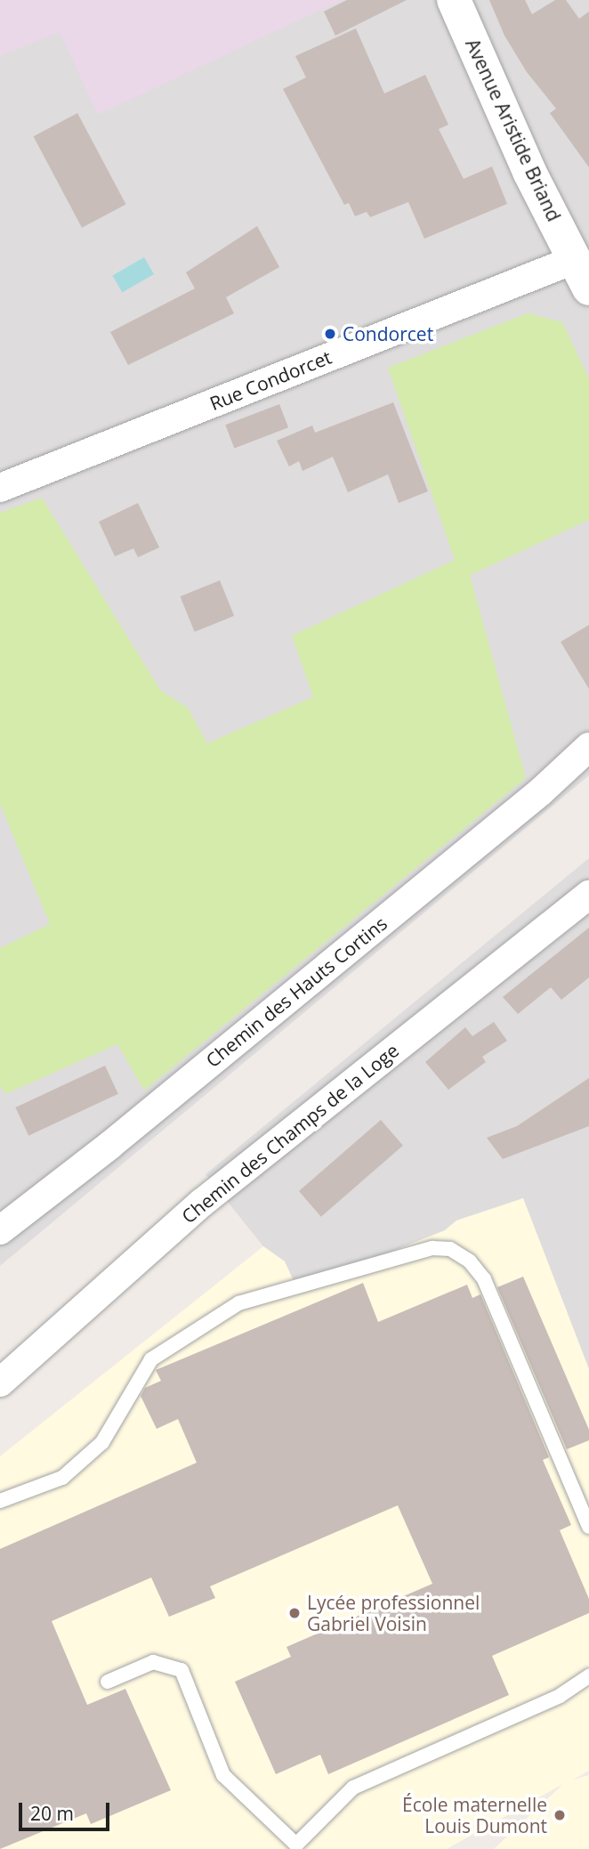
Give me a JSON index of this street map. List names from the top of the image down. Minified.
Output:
{"streets":{"street":["Avenue Aristide Briand","Rue Condorcet","Chemin des Hauts Cortins","Chemin des Champs de la Loge"]},"crossings":[["Avenue Aristide Briand","Rue Condorcet"]],"places":["Condorcet","Lycée professionnel Gabriel Voisin","École maternelle Louis Dumont"],"scale_bar":"20 m"}
